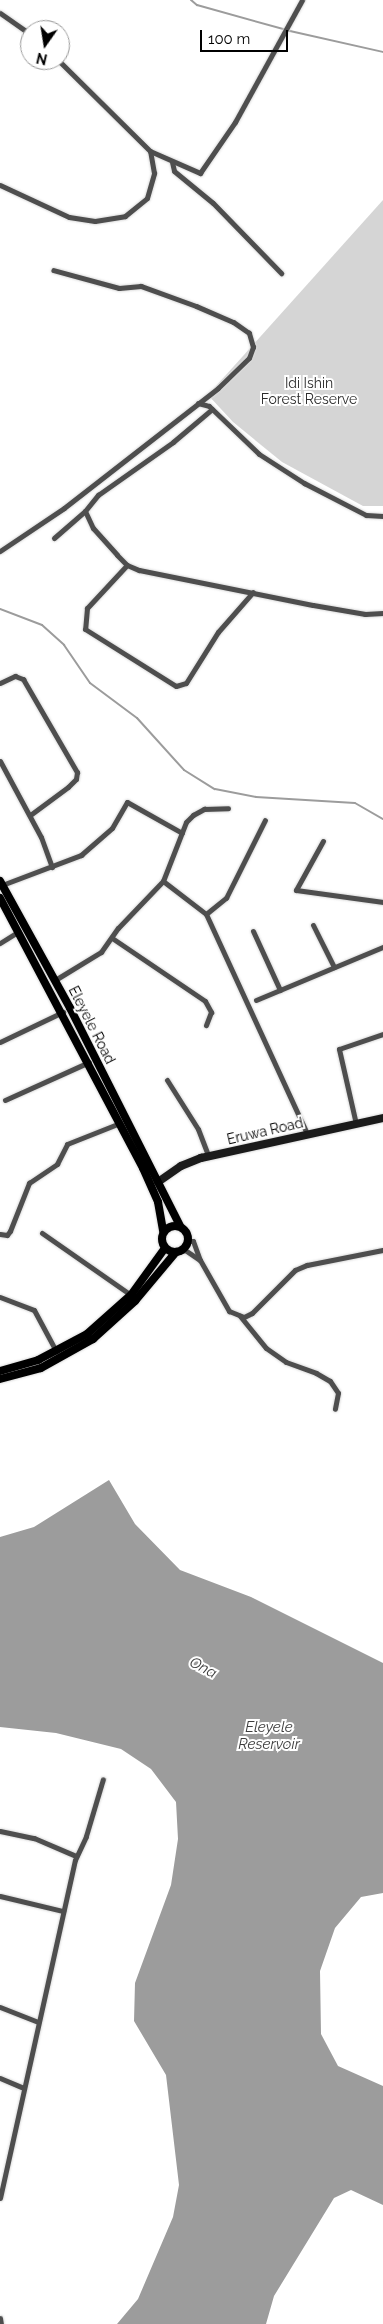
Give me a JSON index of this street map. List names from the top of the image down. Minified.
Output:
{"streets":{"main road":["Eleyele Road","Eruwa Road"]},"crossings":[["Eleyele Road","Eruwa Road"]],"water":["Ona","Eleyele Reservoir"],"parks":["Idi Ishin Forest Reserve"],"scale_bar":"100 m","north":"bottom"}
